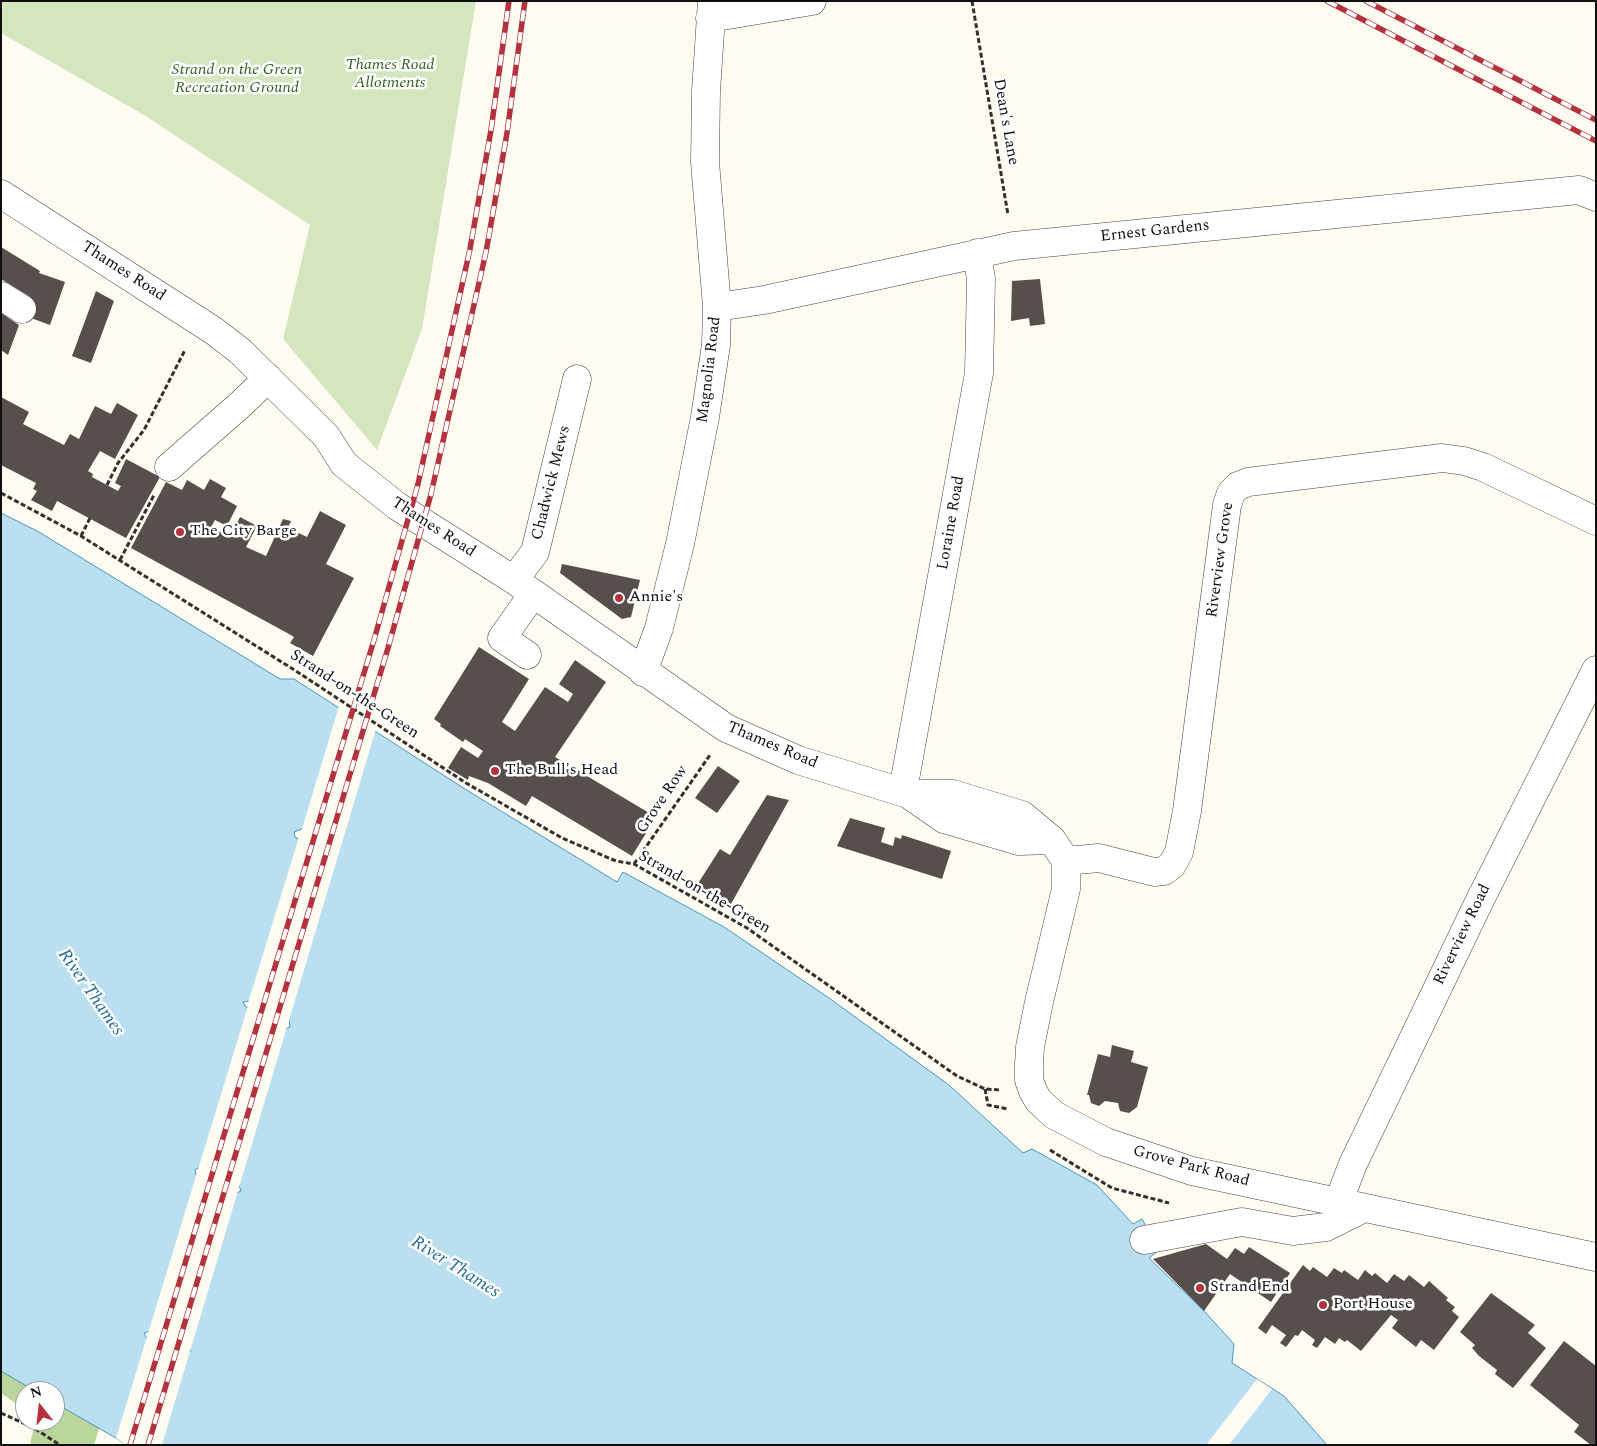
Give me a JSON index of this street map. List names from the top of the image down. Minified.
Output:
{"streets":{"street":["Ernest Gardens","Thames Road","Magnolia Road","Chadwick Mews","Loraine Road","Riverview Grove","Riverview Road","Grove Park Road"],"path":["Dean's Lane","Strand-on-the-Green","Grove Row"]},"crossings":[["Dean's Lane","Ernest Gardens"],["Ernest Gardens","Magnolia Road"],["Ernest Gardens","Loraine Road"],["Thames Road","Magnolia Road"],["Thames Road","Chadwick Mews"],["Thames Road","Loraine Road"],["Thames Road","Riverview Grove"],["Thames Road","Grove Park Road"],["Riverview Grove","Grove Park Road"],["Strand-on-the-Green","Grove Row"],["Riverview Road","Grove Park Road"]],"water":["River Thames"],"parks":["Thames Road Allotments","Strand on the Green Recreation Ground"],"places":["The City Barge","Annie's","The Bull's Head","Strand End","Port House"],"north":"top"}
